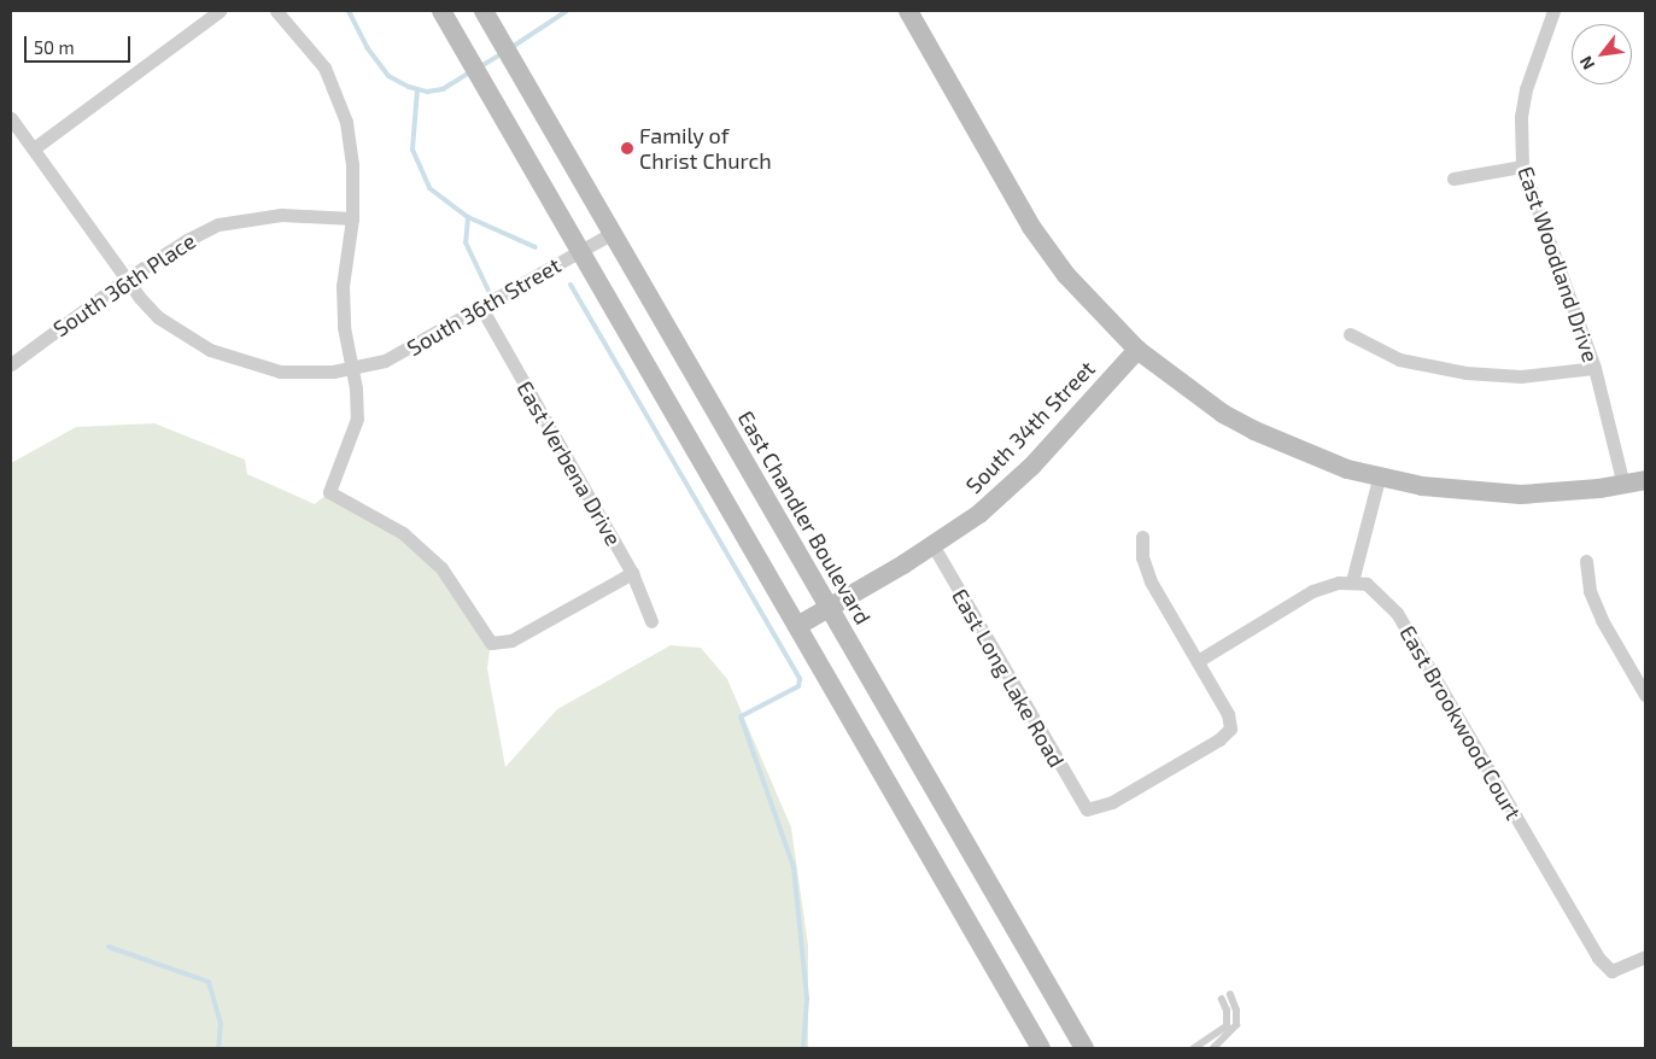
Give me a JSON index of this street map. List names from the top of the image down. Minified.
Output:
{"streets":{"main road":["South 34th Street","East Chandler Boulevard"],"street":["East Woodland Drive","South 36th Place","South 36th Street","East Verbena Drive","East Long Lake Road","East Brookwood Court"]},"crossings":[["South 36th Place","South 36th Street"],["South 36th Street","East Verbena Drive"],["South 36th Street","East Chandler Boulevard"],["South 34th Street","East Chandler Boulevard"],["South 34th Street","East Long Lake Road"]],"places":["Family of Christ Church"],"scale_bar":"50 m","north":"bottom left"}
